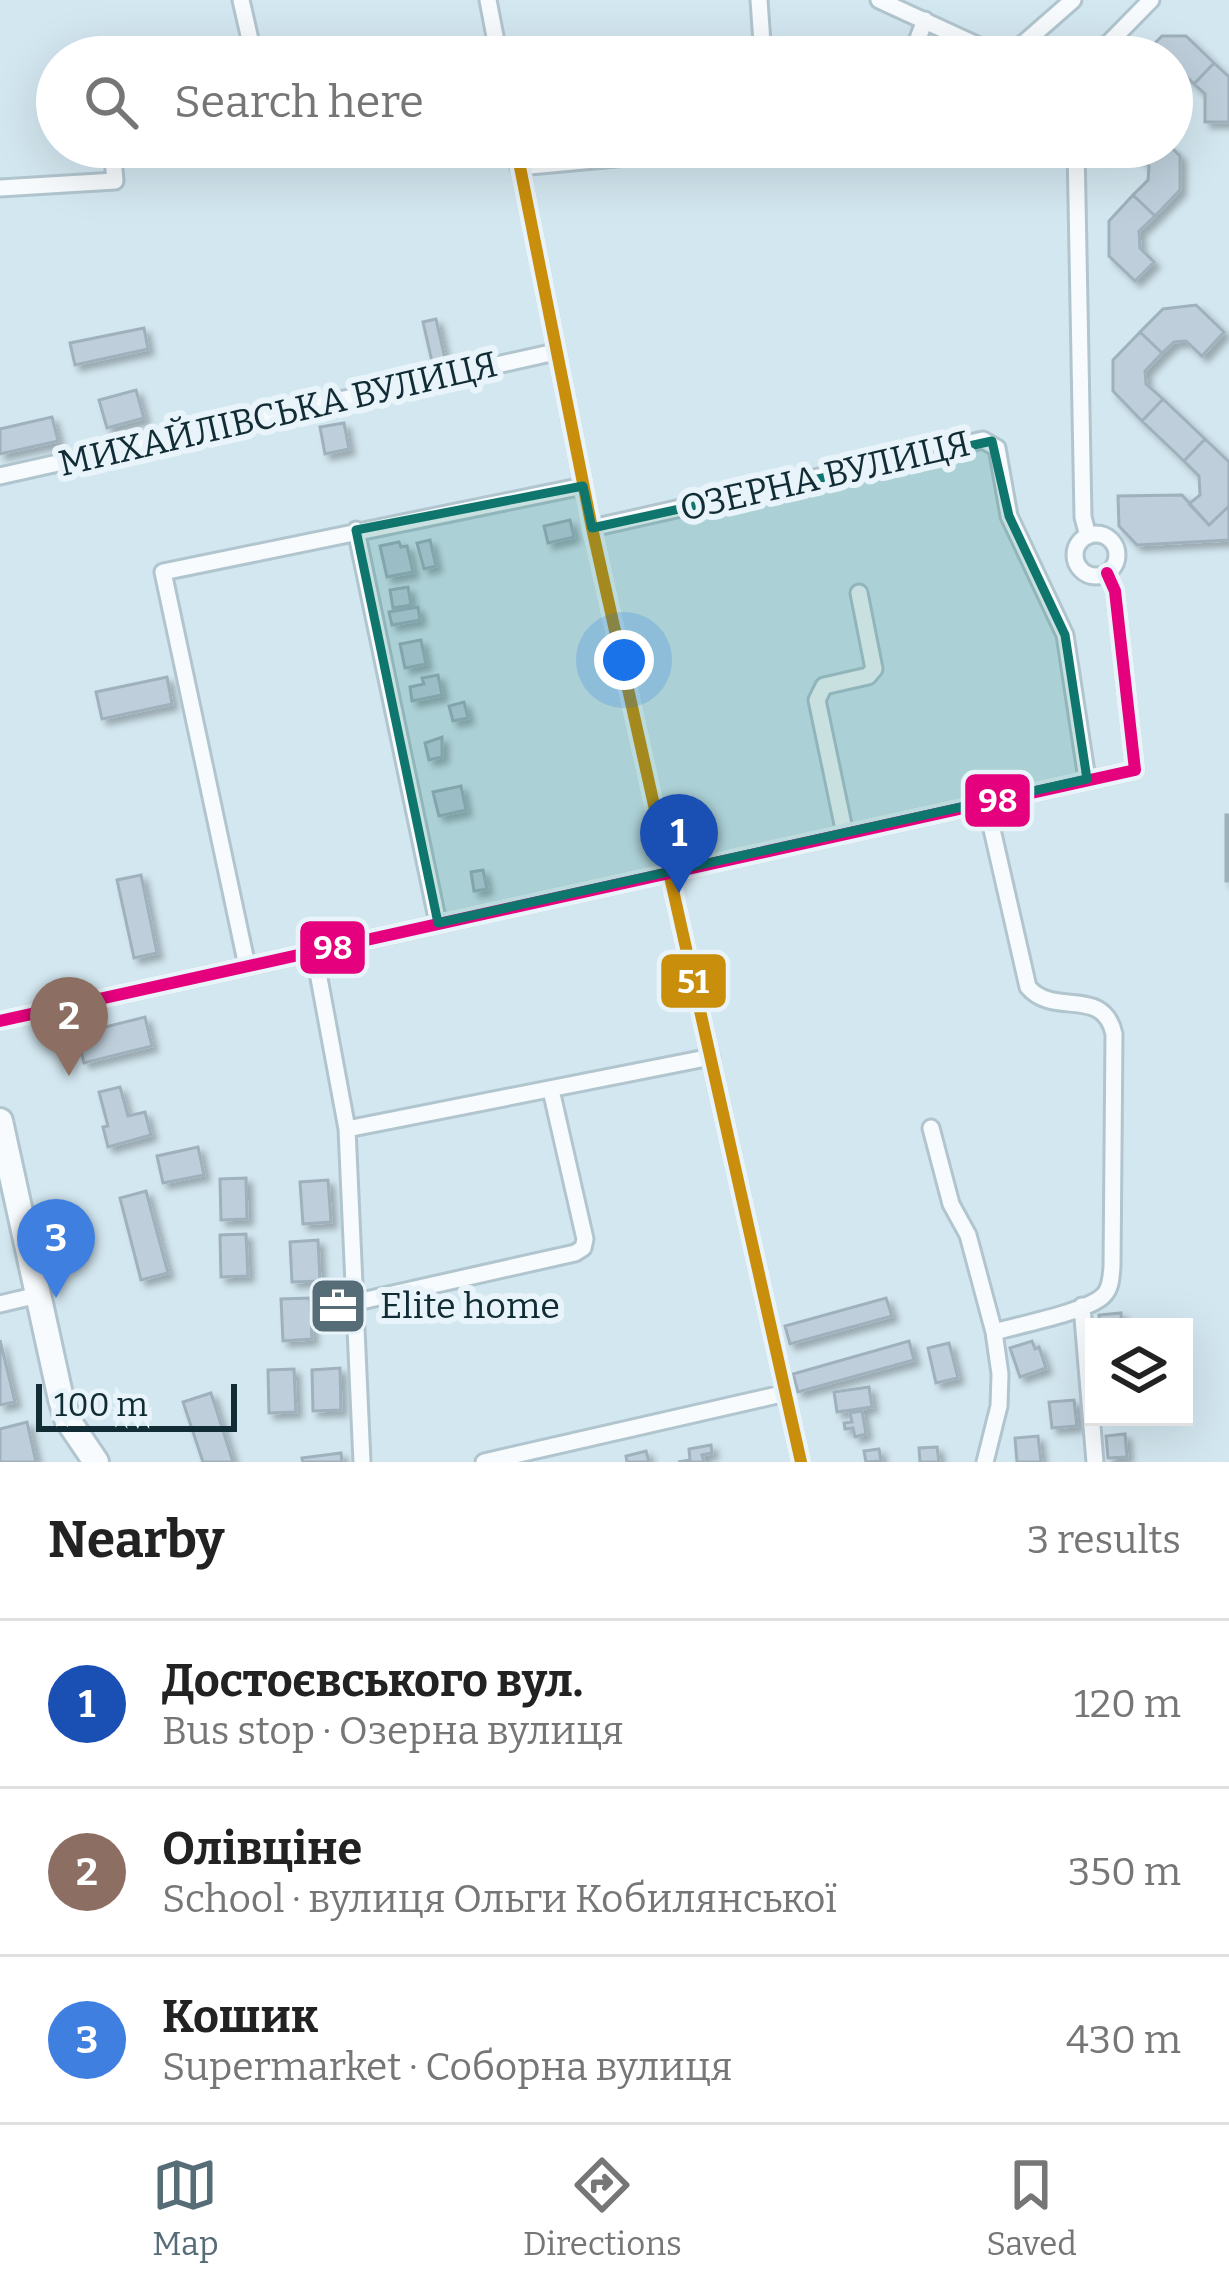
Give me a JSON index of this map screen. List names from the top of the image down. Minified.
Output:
{"streets":{"street":["МИХАЙЛІВСЬКА ВУЛИЦЯ","ОЗЕРНА ВУЛИЦЯ"]},"places":{"office":["Elite home"]},"lines":["transit line 51","transit line 98"],"scale_bar":"100 m","page":{"search":"Search here","pins":["1","2","3"],"scale":"100 m","heading":["Nearby","3 results"],"list":[{"mark":"1","name":"Достоєвського вул.","note":"Bus stop · Озерна вулиця","value":"120 m"},{"mark":"2","name":"Олівціне","note":"School · вулиця Ольги Кобилянської","value":"350 m"},{"mark":"3","name":"Кошик","note":"Supermarket · Соборна вулиця","value":"430 m"}],"nav":["Map","Directions","Saved"]}}
